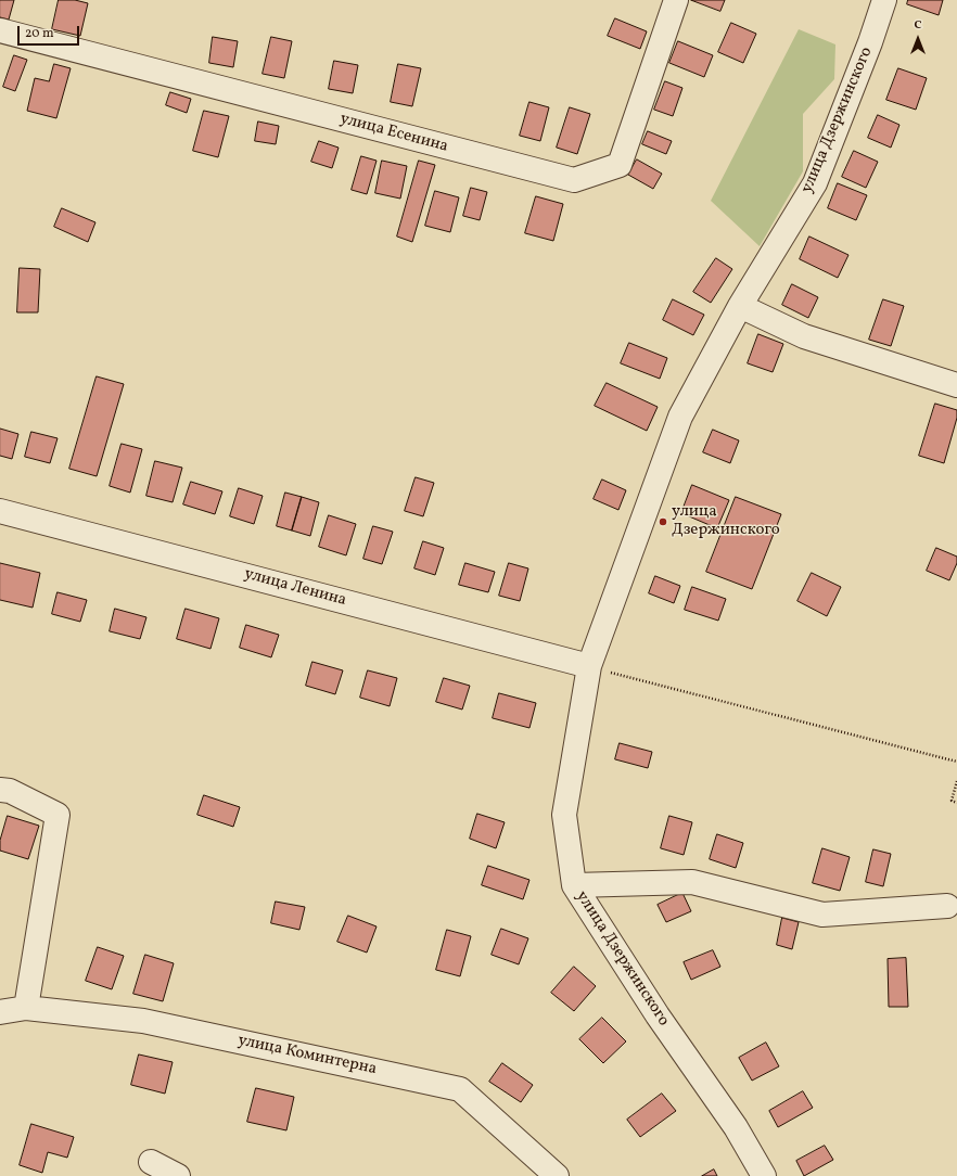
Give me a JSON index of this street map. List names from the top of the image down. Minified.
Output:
{"streets":{"street":["улица Дзержинского","улица Есенина","улица Ленина","улица Коминтерна"]},"crossings":[["улица Дзержинского","улица Ленина"]],"places":["улица Дзержинского"],"scale_bar":"20 m","north":"top"}
